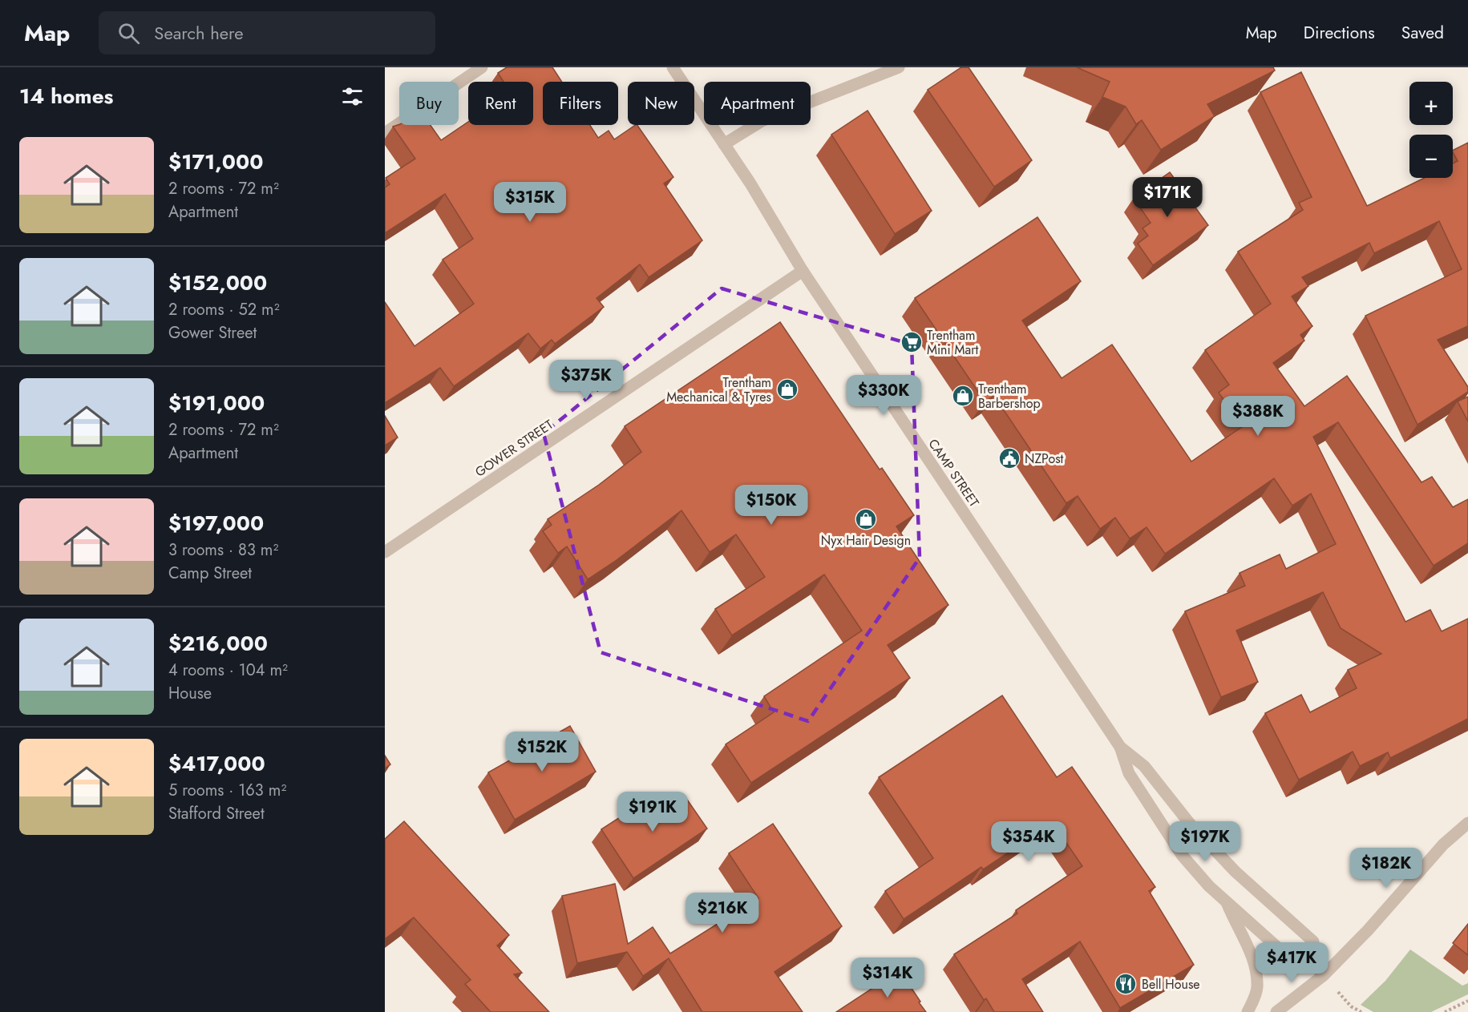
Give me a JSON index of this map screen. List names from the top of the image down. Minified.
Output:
{"streets":{"street":["GOWER STREET","CAMP STREET"]},"crossings":[["GOWER STREET","CAMP STREET"]],"places":{"supermarket":["Trentham Mini Mart"],"shop":["Trentham Mechanical & Tyres","Trentham Barbershop","Nyx Hair Design"],"public building":["NZPost"],"restaurant":["Bell House"]},"page":{"header":"Map","search":"Search here","nav":["Map","Directions","Saved"],"heading":"14 homes","map_buttons":["+","−"],"chip":["Buy","Rent","Filters","New","Apartment"],"list":[{"name":"$171,000","note":"2 rooms · 72 m² · Apartment"},{"name":"$152,000","note":"2 rooms · 52 m² · Gower Street"},{"name":"$191,000","note":"2 rooms · 72 m² · Apartment"},{"name":"$197,000","note":"3 rooms · 83 m² · Camp Street"},{"name":"$216,000","note":"4 rooms · 104 m² · House"},{"name":"$417,000","note":"5 rooms · 163 m² · Stafford Street"}],"price":["$171K","$315K","$375K","$330K","$388K","$150K","$152K","$191K","$354K","$197K","$182K","$216K","$417K","$314K"]}}
